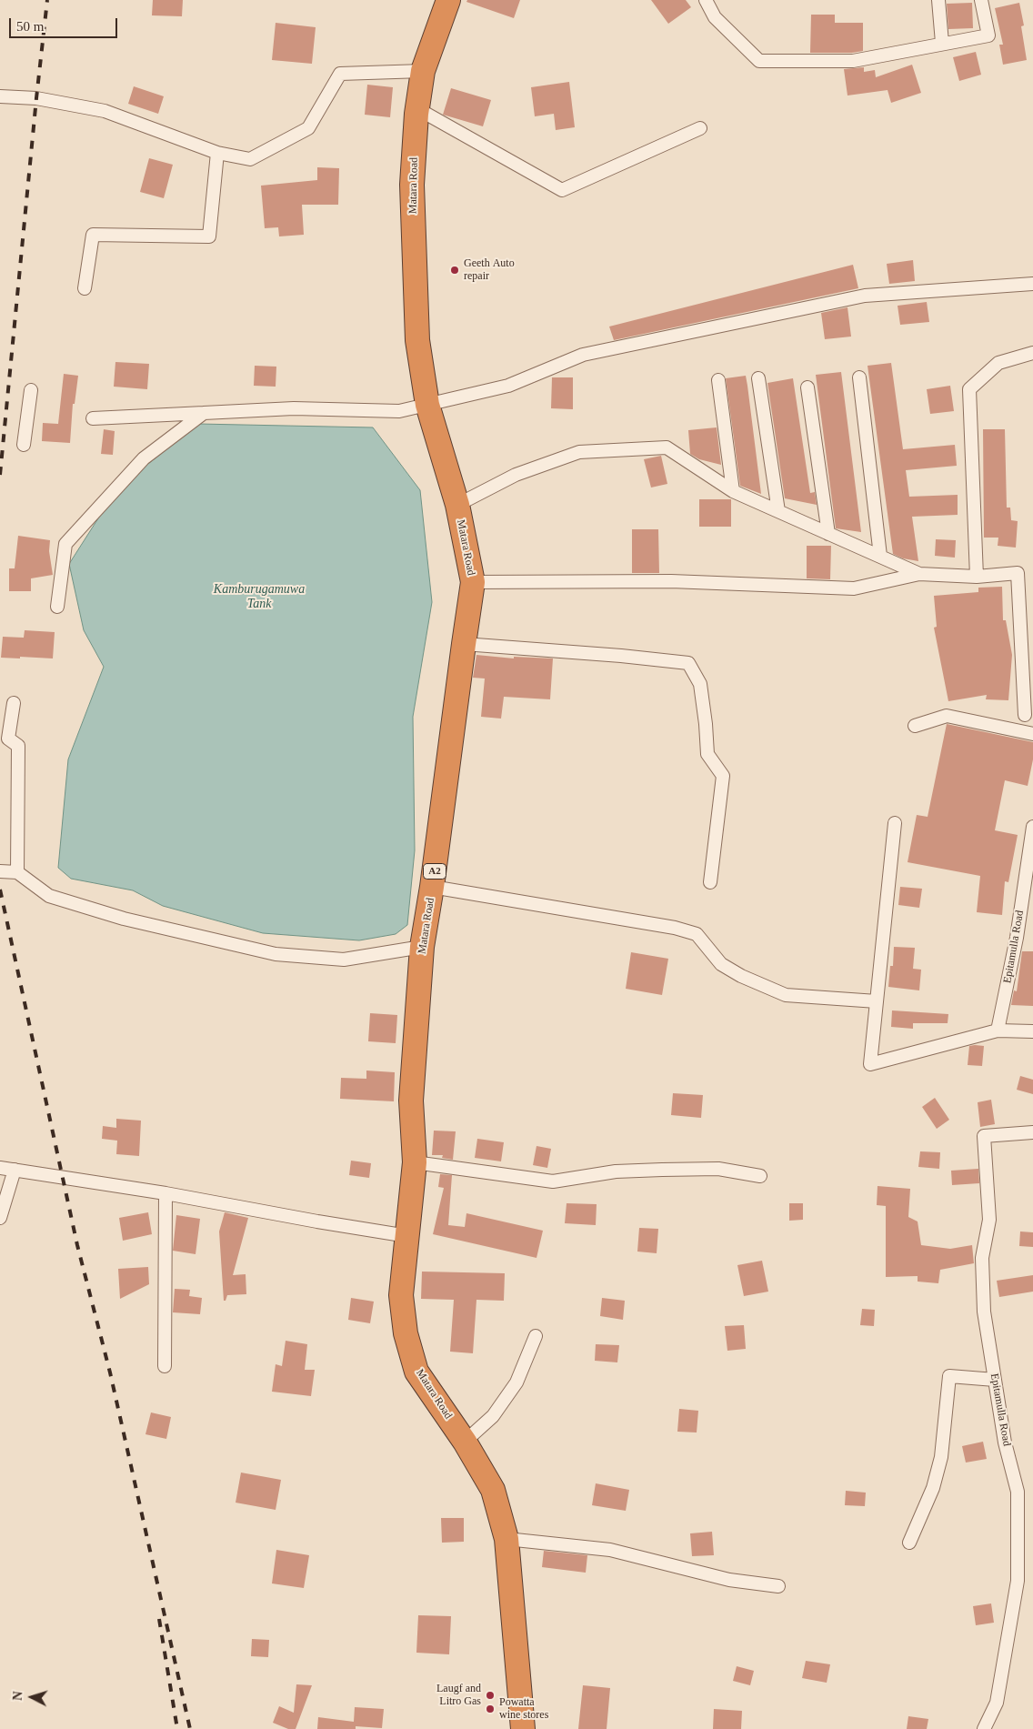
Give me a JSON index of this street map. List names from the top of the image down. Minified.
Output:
{"streets":{"highway":["Matara Road","A2"],"street":["Epitamulla Road"]},"water":["Kamburugamuwa Tank"],"places":["Geeth Auto repair","Laugf and Litro Gas","Powatta wine stores"],"scale_bar":"50 m","north":"left"}
